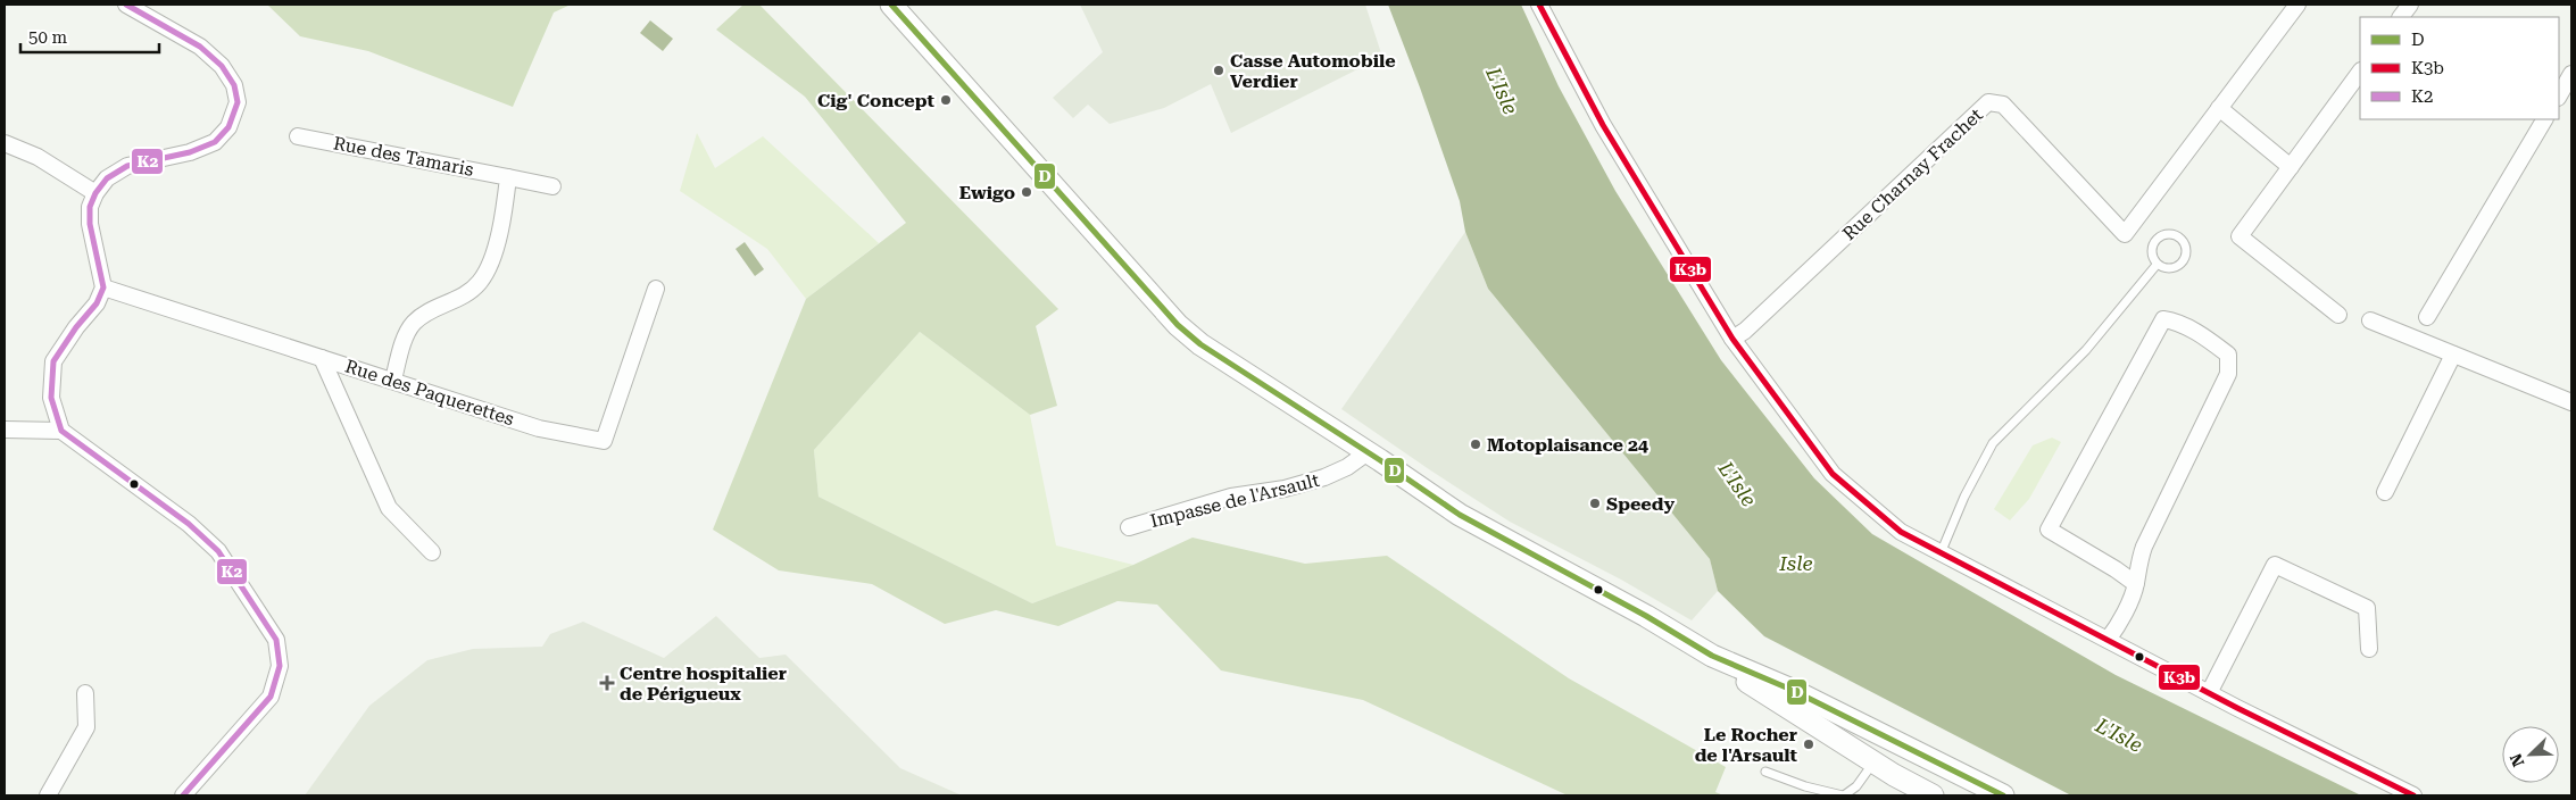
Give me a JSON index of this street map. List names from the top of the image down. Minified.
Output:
{"streets":{"street":["Rue des Tamaris","Rue Charnay Frachet","Rue des Paquerettes","Impasse de l'Arsault"]},"water":["L'Isle","Isle"],"places":{"other":["Casse Automobile Verdier","Cig' Concept","Ewigo","Motoplaisance 24","Speedy","Le Rocher de l'Arsault"],"health":["Centre hospitalier de Périgueux"]},"lines":["transit line D","transit line K3b","transit line K2"],"legend":["D","K3b","K2"],"scale_bar":"50 m","north":"bottom left"}
